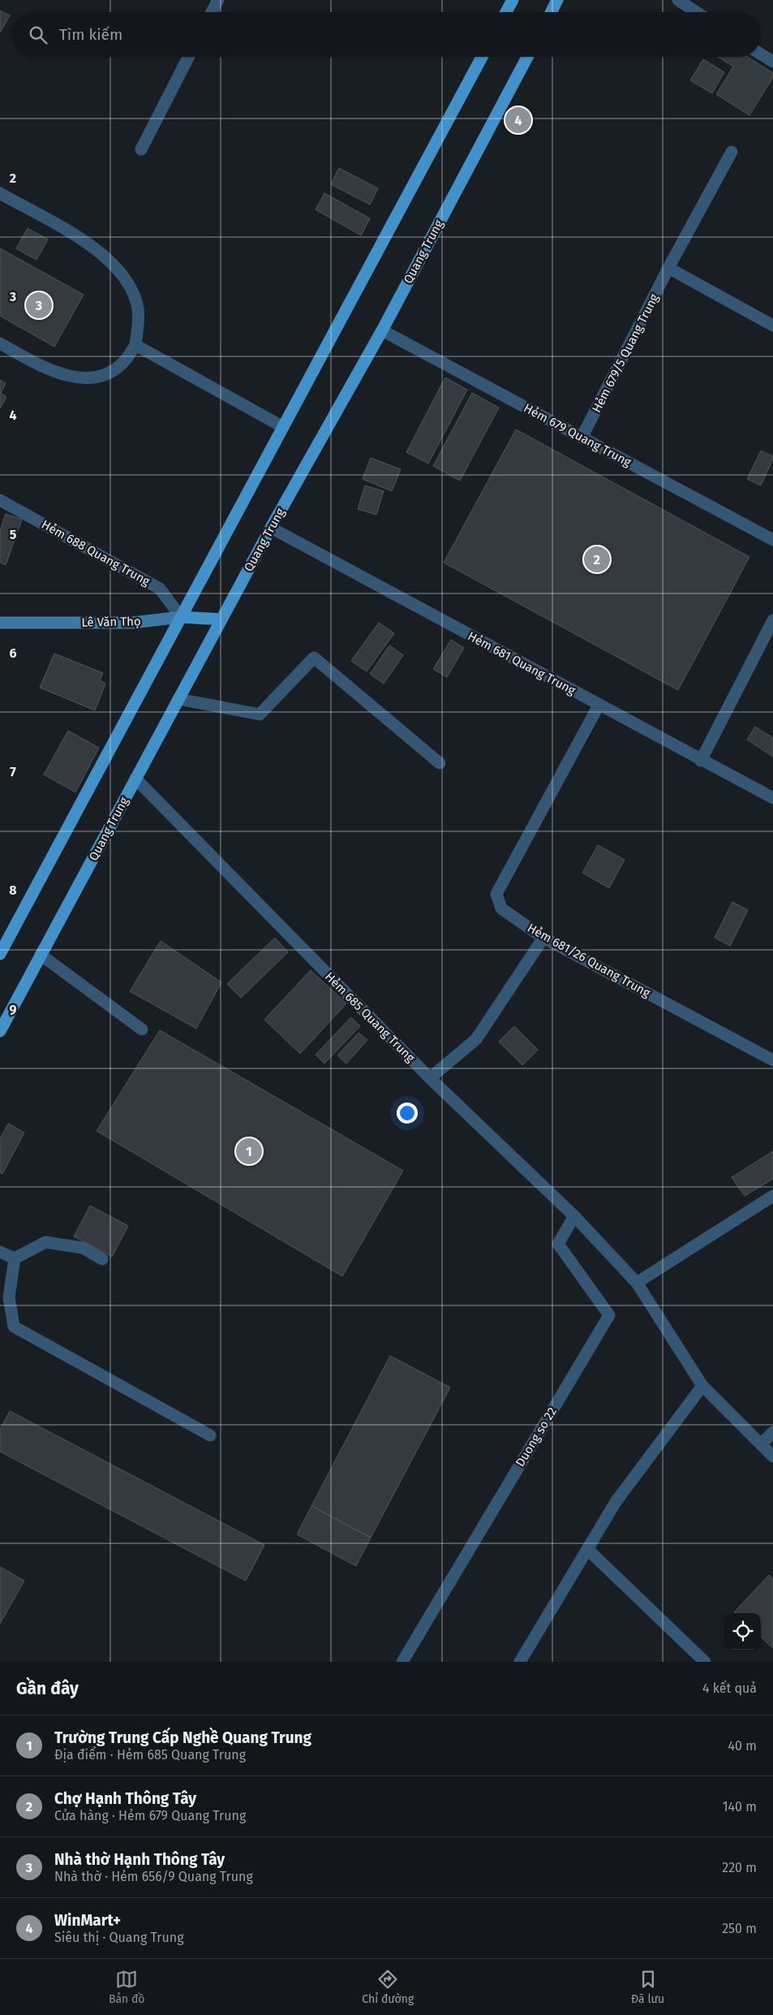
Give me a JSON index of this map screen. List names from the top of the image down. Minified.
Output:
{"streets":{"main road":["Quang Trung","Lê Văn Thọ"],"street":["Hẻm 679/5 Quang Trung","Hẻm 679 Quang Trung","Hẻm 688 Quang Trung","Hẻm 681 Quang Trung","Hẻm 681/26 Quang Trung","Hẻm 685 Quang Trung","Duong so 22"]},"crossings":[["Quang Trung","Hẻm 679 Quang Trung"],["Quang Trung","Lê Văn Thọ"],["Quang Trung","Hẻm 681 Quang Trung"],["Quang Trung","Hẻm 685 Quang Trung"],["Hẻm 679/5 Quang Trung","Hẻm 679 Quang Trung"],["Hẻm 688 Quang Trung","Lê Văn Thọ"],["Hẻm 681 Quang Trung","Hẻm 681/26 Quang Trung"],["Hẻm 685 Quang Trung","Duong so 22"]],"page":{"search":"Tìm kiếm","pins":["4","3","2","1"],"heading":["Gần đây","4 kết quả"],"list":[{"mark":"1","name":"Trường Trung Cấp Nghề Quang Trung","note":"Địa điểm · Hẻm 685 Quang Trung","value":"40 m"},{"mark":"2","name":"Chợ Hạnh Thông Tây","note":"Cửa hàng · Hẻm 679 Quang Trung","value":"140 m"},{"mark":"3","name":"Nhà thờ Hạnh Thông Tây","note":"Nhà thờ · Hẻm 656/9 Quang Trung","value":"220 m"},{"mark":"4","name":"WinMart+","note":"Siêu thị · Quang Trung","value":"250 m"}],"nav":["Bản đồ","Chỉ đường","Đã lưu"]},"grid":{"rows":["2","3","4","5","6","7","8","9"]}}
